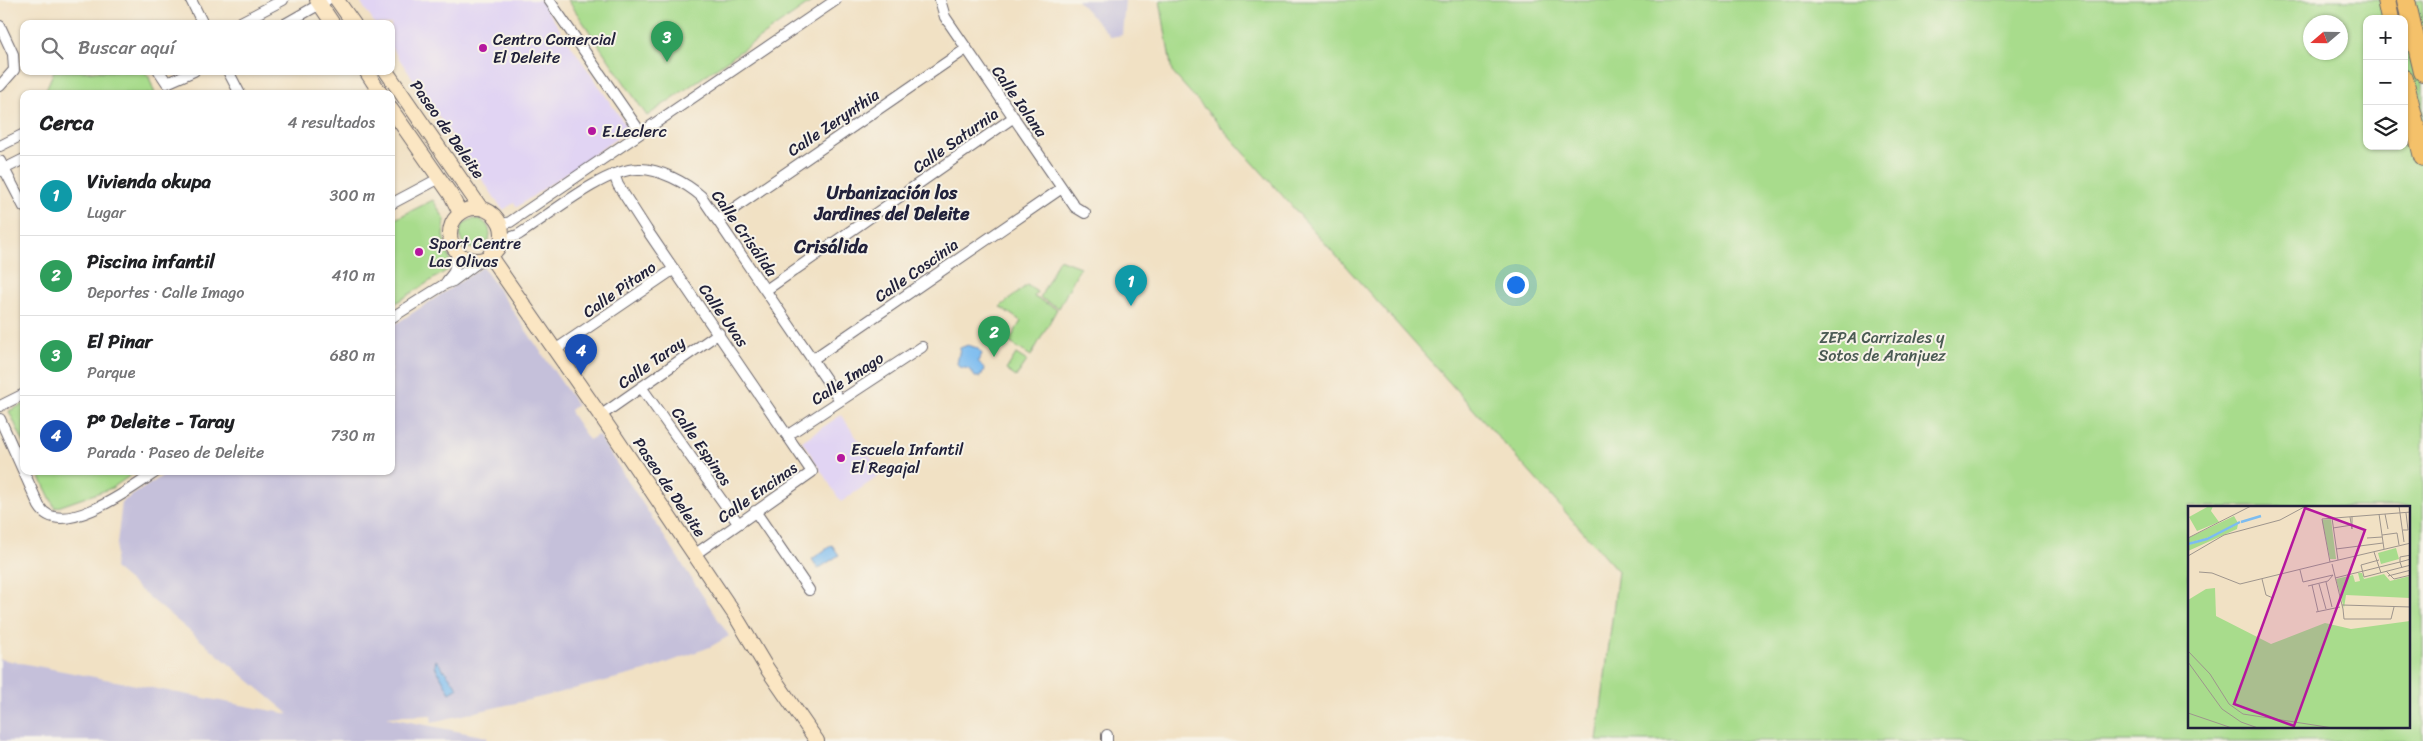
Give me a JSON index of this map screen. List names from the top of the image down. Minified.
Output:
{"streets":{"main road":["Paseo de Deleite"],"street":["Calle Iolana","Calle Zerynthia","Calle Saturnia","Calle Crisálida","Calle Coscinia","Calle Pitano","Calle Uvas","Calle Taray","Calle Imago","Calle Espinos","Calle Encinas"]},"crossings":[["Calle Iolana","Calle Zerynthia"],["Calle Iolana","Calle Saturnia"],["Calle Iolana","Calle Coscinia"],["Calle Zerynthia","Calle Crisálida"],["Paseo de Deleite","Calle Crisálida"],["Paseo de Deleite","Calle Pitano"],["Paseo de Deleite","Calle Taray"],["Paseo de Deleite","Calle Encinas"],["Calle Saturnia","Calle Crisálida"],["Calle Crisálida","Calle Coscinia"],["Calle Crisálida","Calle Uvas"],["Calle Crisálida","Calle Imago"],["Calle Pitano","Calle Uvas"],["Calle Uvas","Calle Taray"],["Calle Uvas","Calle Imago"],["Calle Uvas","Calle Encinas"],["Calle Taray","Calle Espinos"],["Calle Espinos","Calle Encinas"]],"districts":["Urbanización los Jardines del Deleite","Crisálida"],"parks":["ZEPA Carrizales y Sotos de Aranjuez"],"places":["Centro Comercial El Deleite","E.Leclerc","Sport Centre Las Olivas","Escuela Infantil El Regajal"],"north":"left","page":{"map_buttons":["+","−"],"search":"Buscar aquí","pins":["3","1","2","4"],"heading":["Cerca","4 resultados"],"list":[{"mark":"1","name":"Vivienda okupa","note":"Lugar","value":"300 m"},{"mark":"2","name":"Piscina infantil","note":"Deportes · Calle Imago","value":"410 m"},{"mark":"3","name":"El Pinar","note":"Parque","value":"680 m"},{"mark":"4","name":"Pº Deleite - Taray","note":"Parada · Paseo de Deleite","value":"730 m"}]}}
